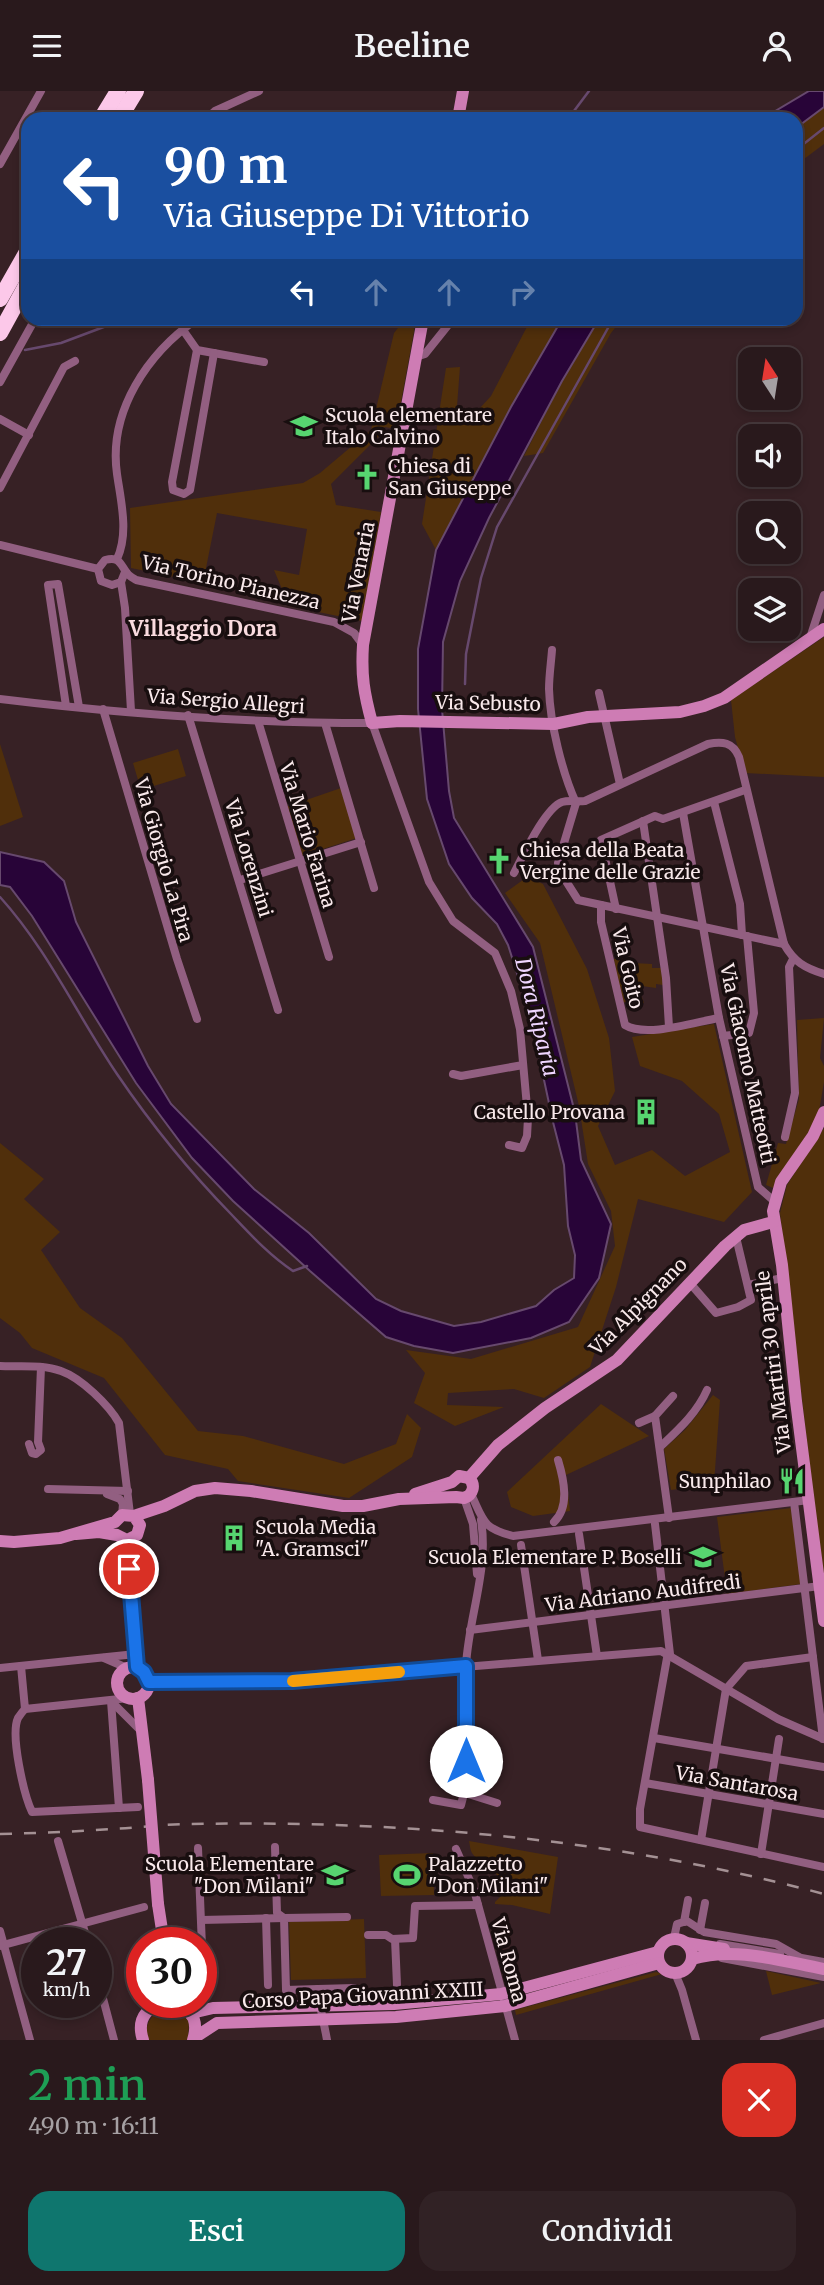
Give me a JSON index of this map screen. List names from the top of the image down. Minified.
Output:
{"streets":{"street":["Via Venaria","Via Torino Pianezza","Via Sergio Allegri","Via Sebusto","Via Mario Farina","Via Lorenzini","Via Giorgio La Pira","Via Goito","Via Giacomo Matteotti","Via Alpignano","Via Martiri 30 aprile","Via Adriano Audifredi","Via Santarosa","Via Roma","Corso Papa Giovanni XXIII"]},"crossings":[["Via Venaria","Via Torino Pianezza"],["Via Venaria","Via Sergio Allegri"],["Via Venaria","Via Sebusto"],["Via Sergio Allegri","Via Sebusto"],["Via Sergio Allegri","Via Mario Farina"],["Via Sergio Allegri","Via Lorenzini"],["Via Sergio Allegri","Via Giorgio La Pira"],["Via Goito","Via Giacomo Matteotti"],["Via Giacomo Matteotti","Via Martiri 30 aprile"],["Via Alpignano","Via Martiri 30 aprile"],["Via Martiri 30 aprile","Via Adriano Audifredi"],["Via Roma","Corso Papa Giovanni XXIII"]],"districts":["Villaggio Dora"],"water":["Dora Riparia"],"places":{"school or university":["Scuola elementare Italo Calvino","Scuola Elementare P. Boselli","Scuola Elementare \"Don Milani\""],"church":["Chiesa di San Giuseppe","Chiesa della Beata Vergine delle Grazie"],"building":["Castello Provana","Scuola Media \"A. Gramsci\""],"restaurant":["Sunphilao"],"sports":["Palazzetto \"Don Milani\""]},"north":"top","page":{"header":"Beeline","turn":["90 m","Via Giuseppe Di Vittorio"],"speed":"27 km/h","limit":"30","heading":["2 min","490 m · 16:11"],"buttons":["Esci","Condividi"]}}
